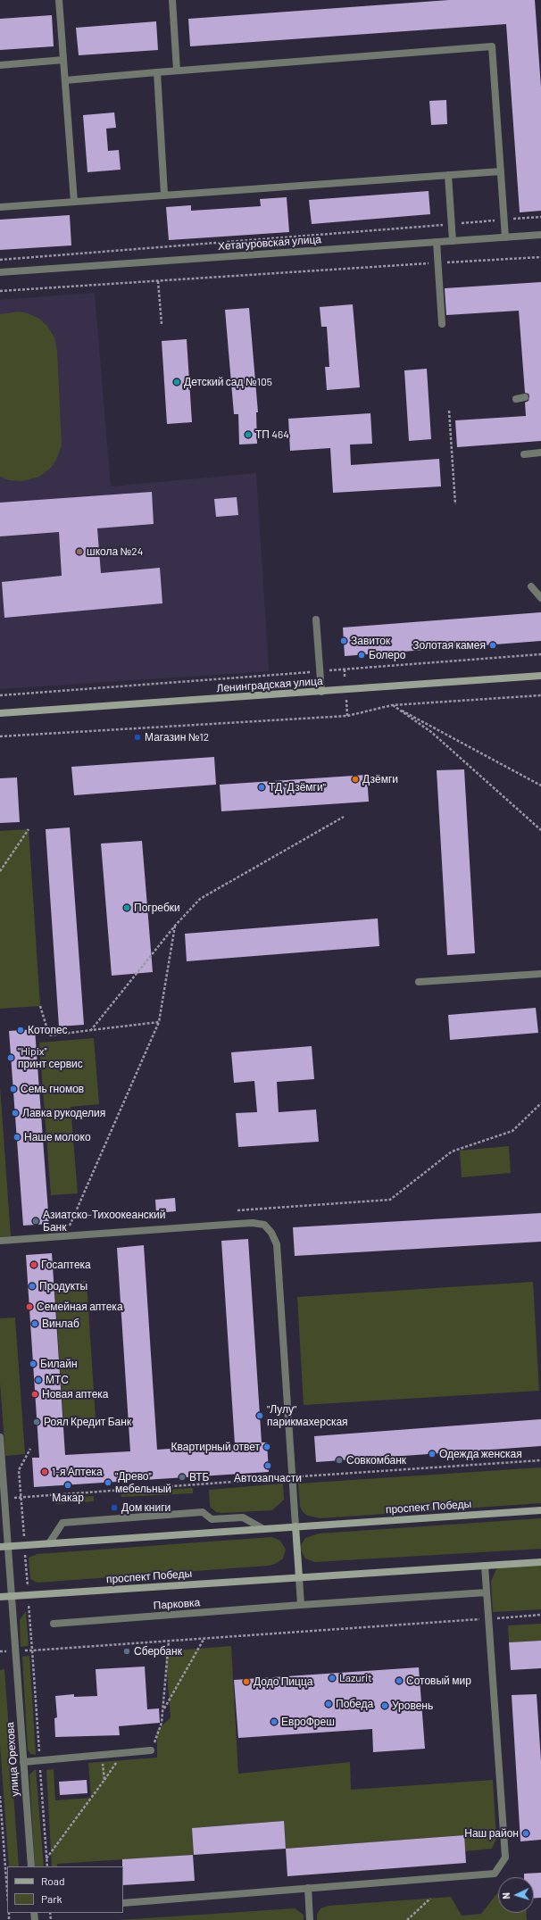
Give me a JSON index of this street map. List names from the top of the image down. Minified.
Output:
{"streets":{"main road":["Ленинградская улица","проспект Победы"],"street":["Хетагуровская улица","Парковка","улица Орехова"]},"crossings":[["проспект Победы","улица Орехова"]],"places":["Детский сад №105","ТП 464","школа №24","Завиток","Золотая камея","Болеро","Магазин №12","Дзёмги","ТД \"Дзёмги\"","Погребки","Котопес","\"Hipix\" принт сервис","Семь гномов","Лавка рукоделия","Наше молоко","Азиатско-Тихоокеанский Банк","Госаптека","Продукты","Семейная аптека","Винлаб","Билайн","МТС","Новая аптека","\"Лулу\" парикмахерская","Роял Кредит Банк","Квартирный ответ","Одежда женская","Совкомбанк","Автозапчасти","1-я Аптека","ВТБ","\"Древо\" мебельный","Макар","Дом книги","Сбербанк","Lazurit","Сотовый мир","Додо Пицца","Победа","Уровень","ЕвроФреш","Наш район"],"legend":["Road","Park"],"north":"left"}
